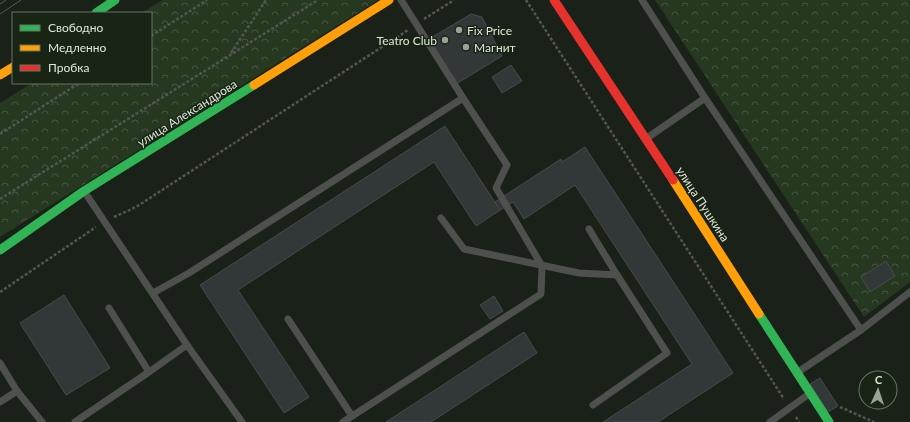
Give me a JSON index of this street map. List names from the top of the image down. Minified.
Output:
{"streets":{"street":["улица Александрова","улица Пушкина"]},"places":["Fix Price","Teatro Club","Магнит"],"legend":["Свободно","Медленно","Пробка"],"north":"top"}
